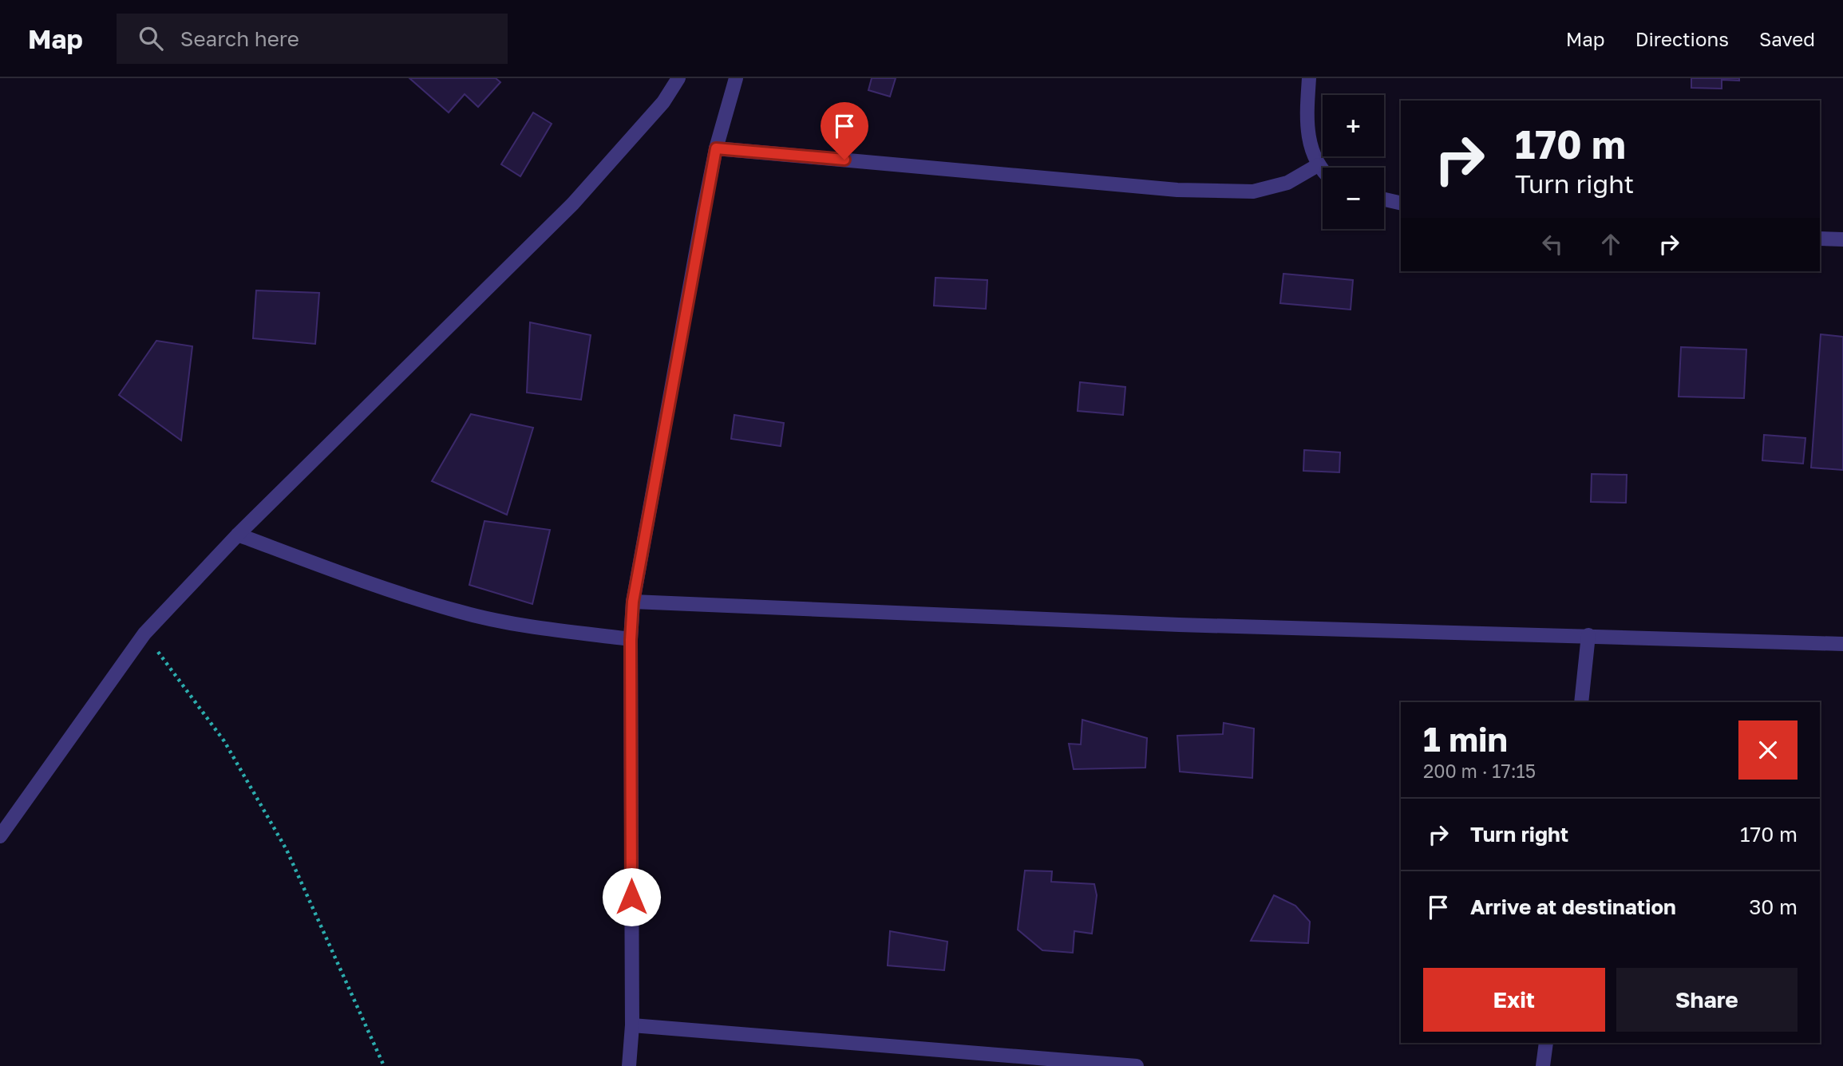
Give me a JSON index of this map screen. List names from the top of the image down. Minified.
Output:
{"page":{"header":"Map","search":"Search here","nav":["Map","Directions","Saved"],"map_buttons":["+","−"],"turn":["170 m","Turn right"],"heading":["1 min","200 m · 17:15"],"list":[{"name":"Turn right","value":"170 m"},{"name":"Arrive at destination","value":"30 m"}],"buttons":["Exit","Share"]}}
